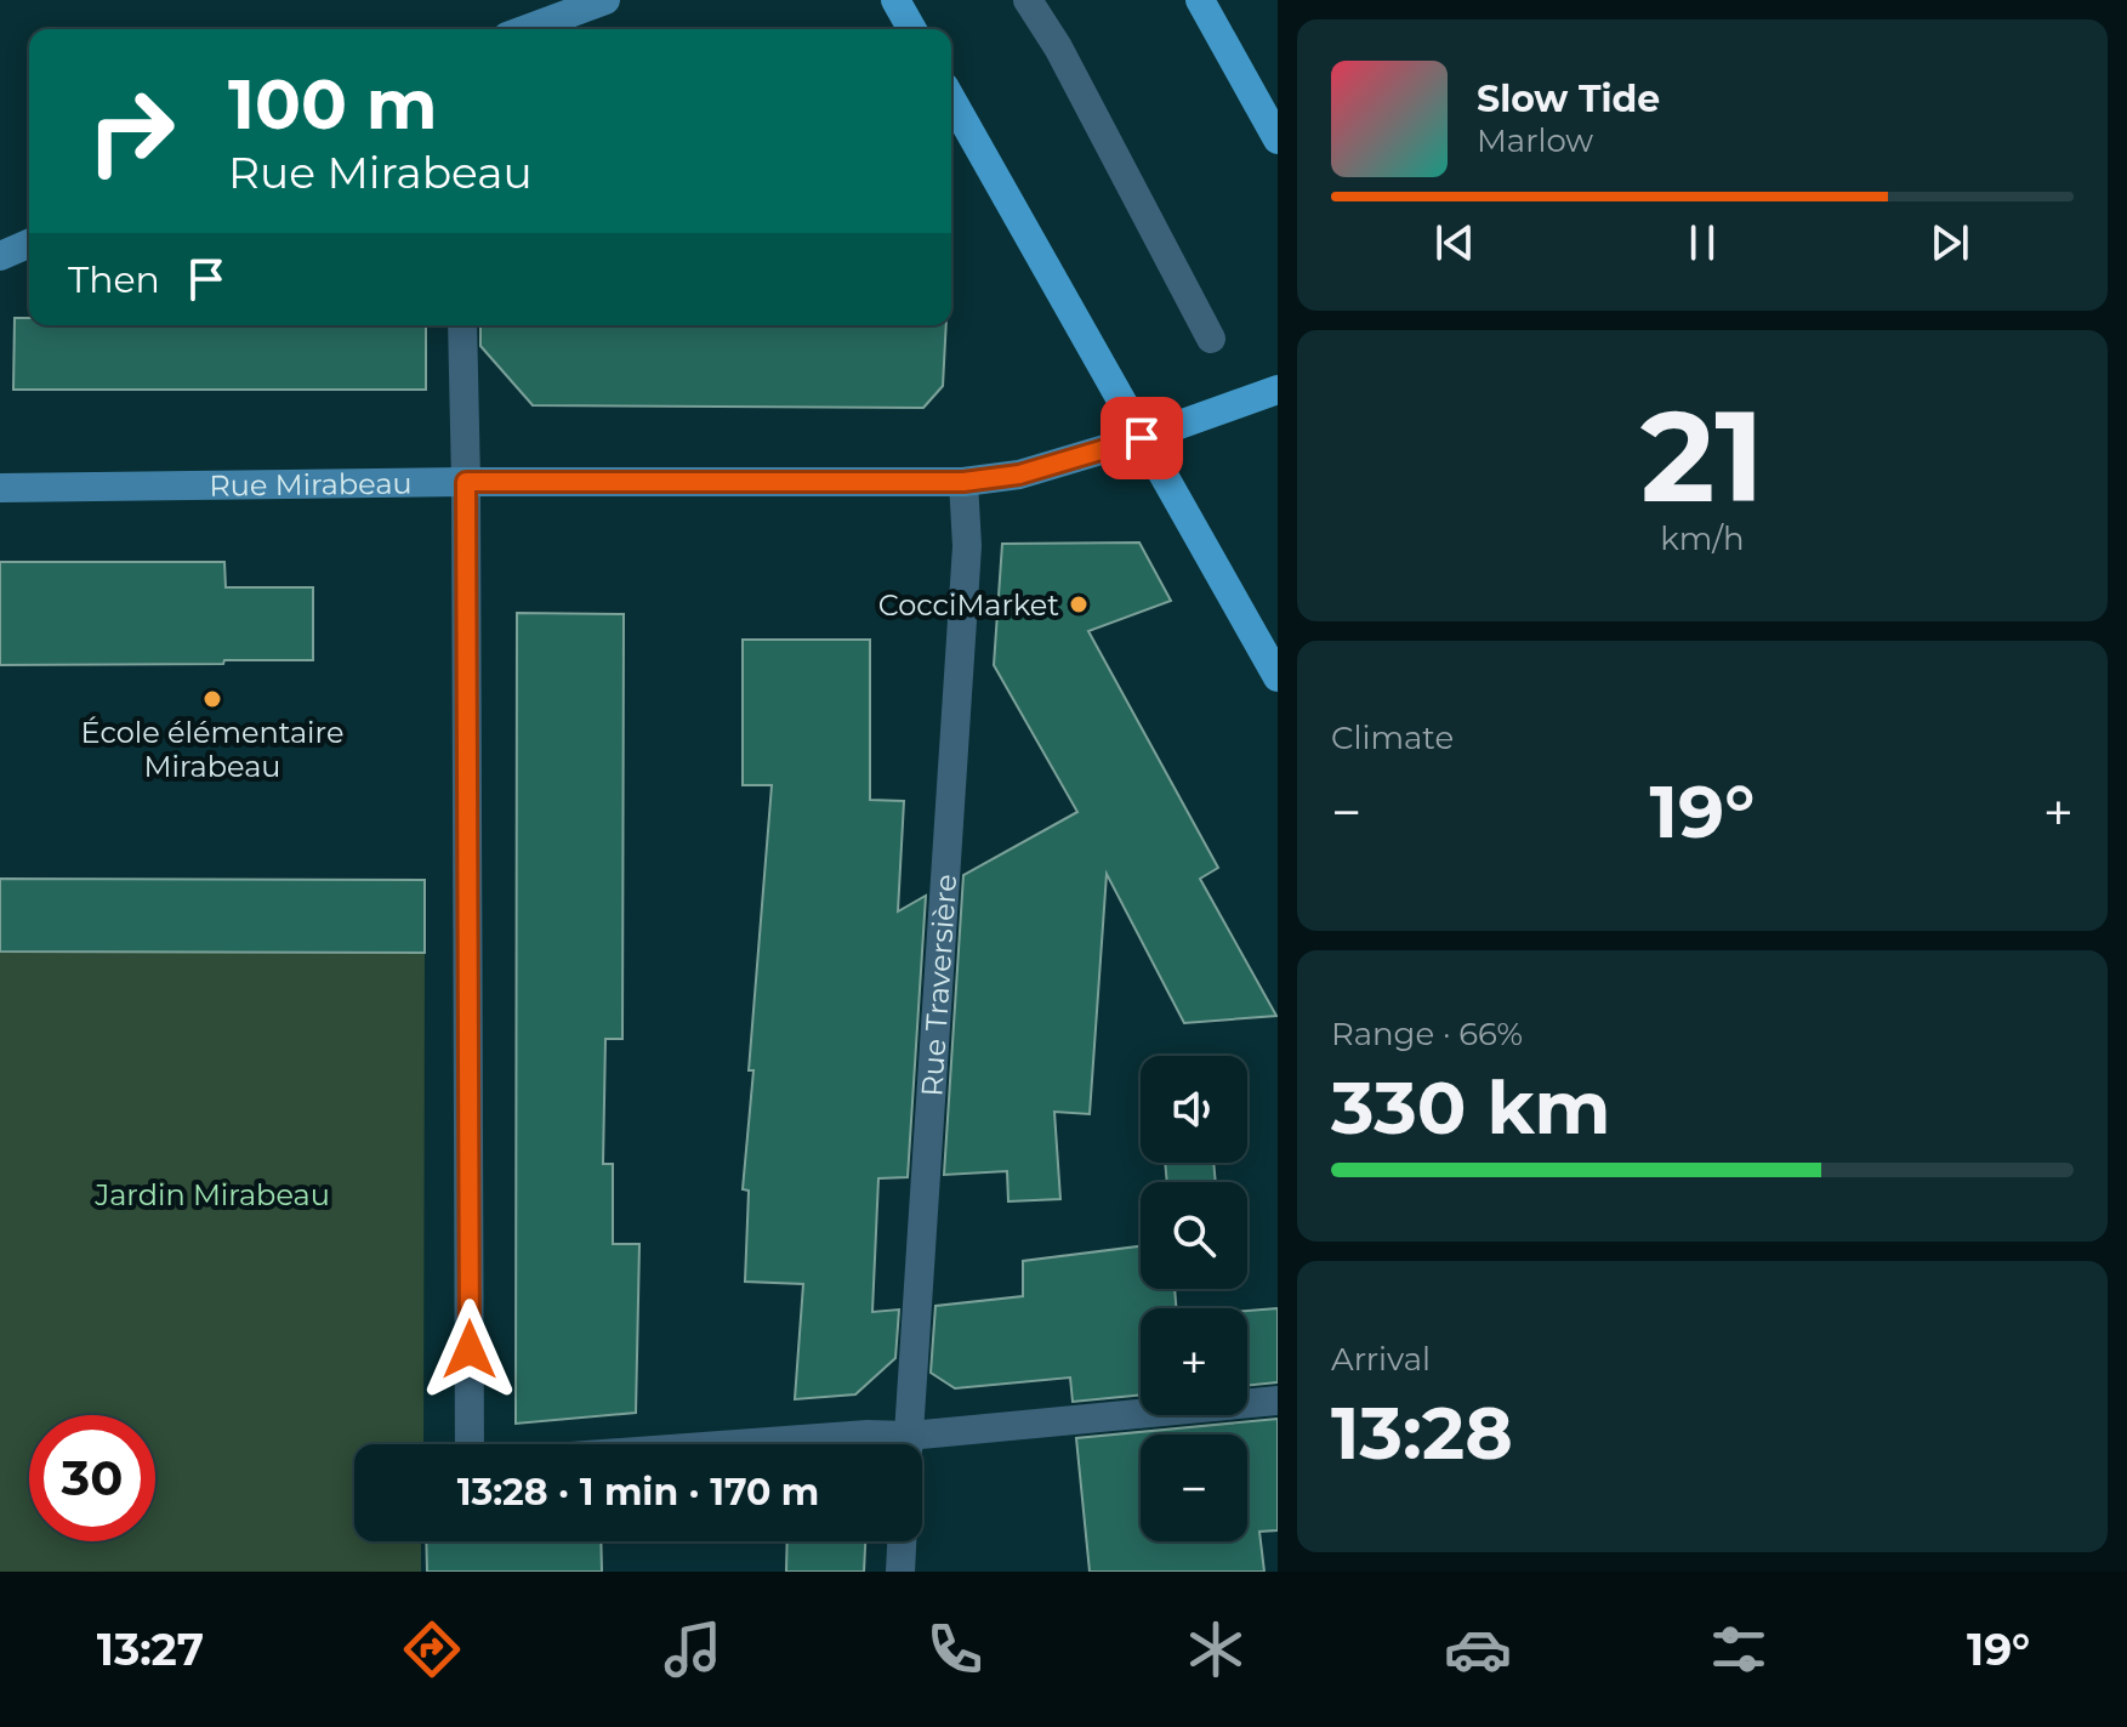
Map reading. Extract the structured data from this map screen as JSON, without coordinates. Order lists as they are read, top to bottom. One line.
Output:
{"streets":{"main road":["Rue Mirabeau"],"street":["Rue Traversière"]},"crossings":[["Rue Mirabeau","Rue Traversière"]],"parks":["Jardin Mirabeau"],"places":["CocciMarket","École élémentaire Mirabeau"],"page":{"turn":["100 m","Rue Mirabeau"],"song":["Slow Tide","Marlow"],"then":"Then","tile":[["21","km/h"],"Climate",["Range · 66%","330 km"],["Arrival","13:28"]],"heat":["−","19°","+"],"map_buttons":["+","−"],"limit":"30","trip":"13:28 · 1 min · 170 m","tabs":["13:27","19°"]}}
